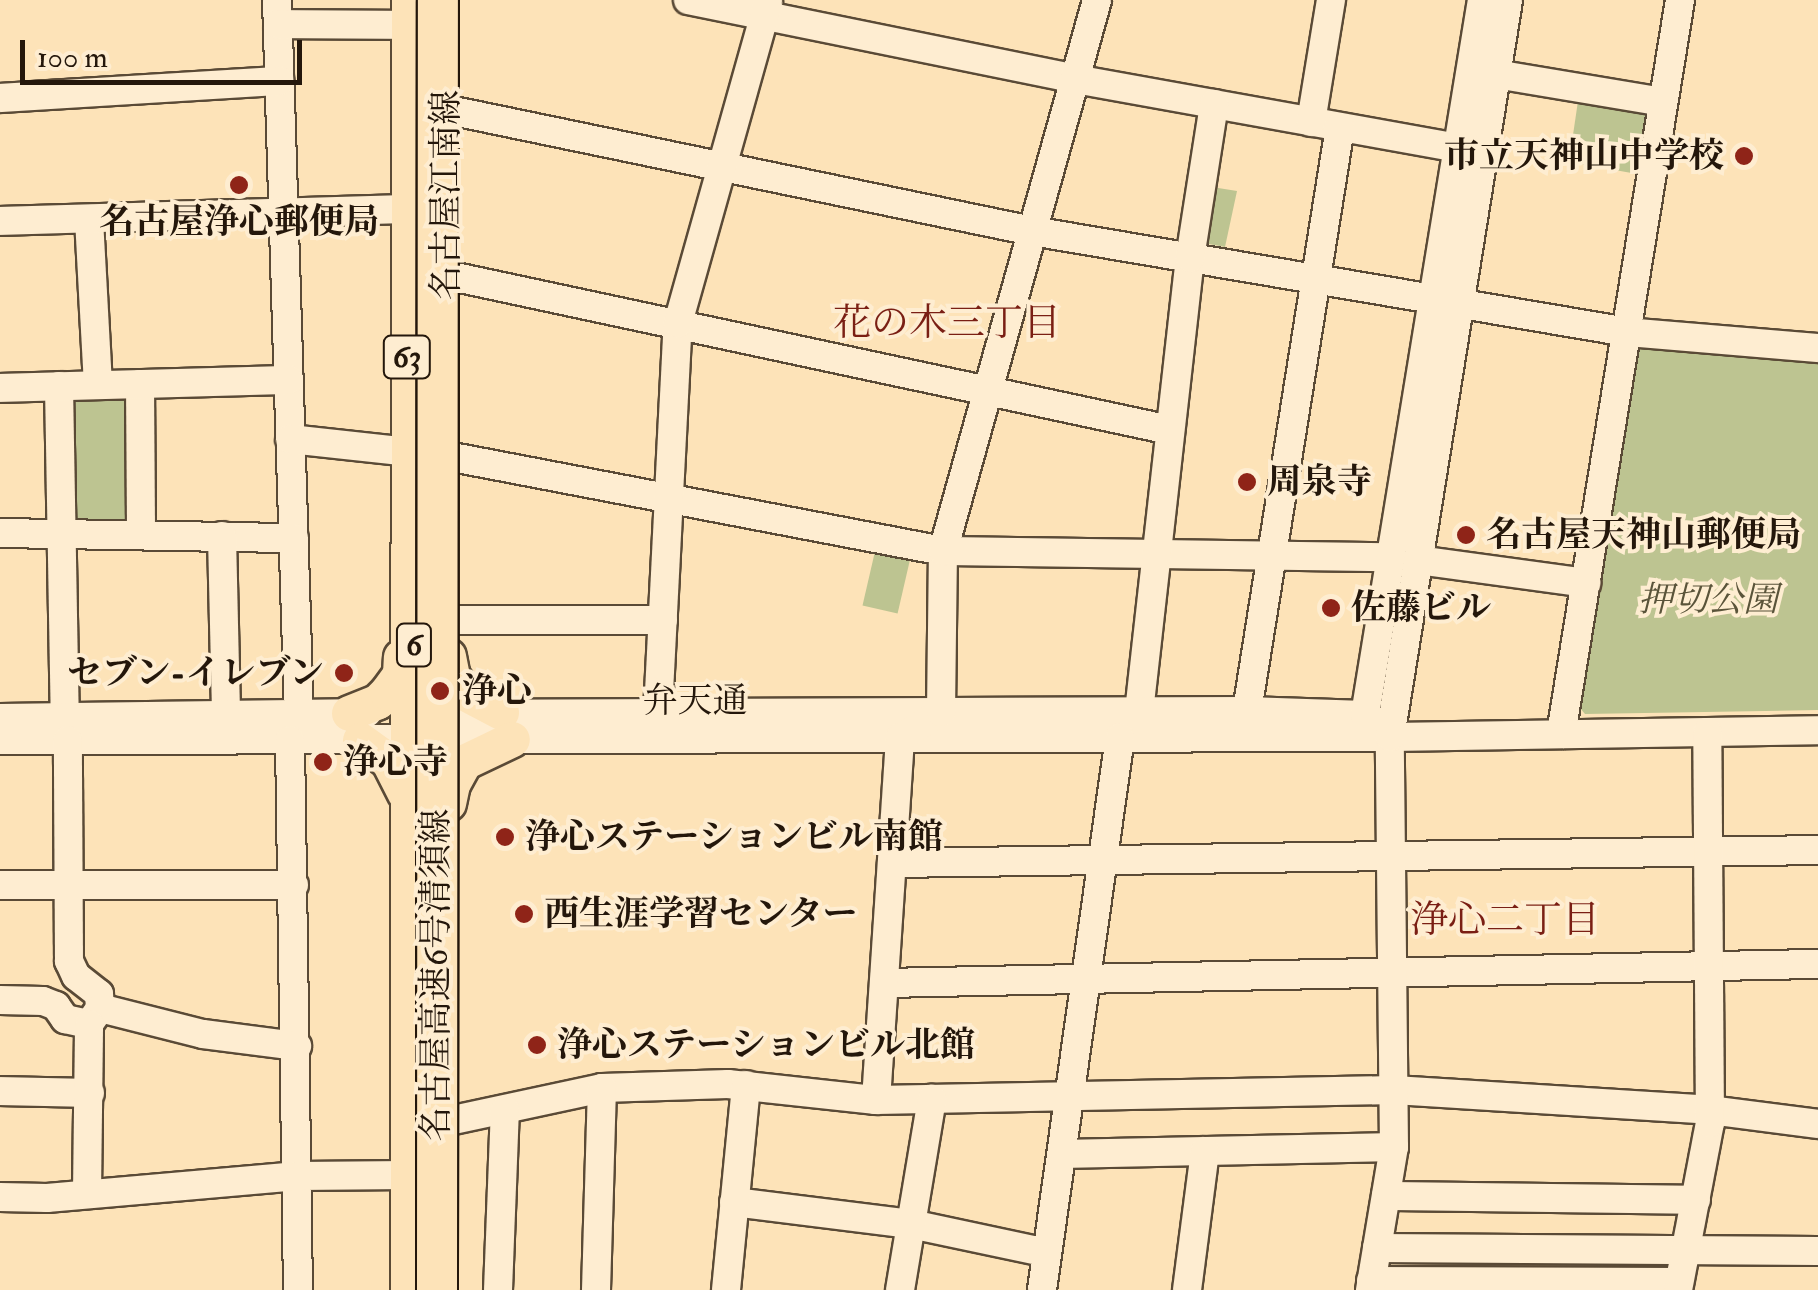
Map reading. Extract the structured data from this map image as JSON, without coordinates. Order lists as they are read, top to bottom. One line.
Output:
{"streets":{"highway":["6","名古屋高速6号清須線"],"main road":["名古屋江南線","63"],"street":["弁天通"]},"crossings":[["名古屋江南線","名古屋高速6号清須線"]],"districts":["花の木三丁目","浄心二丁目"],"parks":["押切公園"],"places":["市立天神山中学校","名古屋浄心郵便局","周泉寺","名古屋天神山郵便局","佐藤ビル","セブン-イレブン","浄心","浄心寺","浄心ステーションビル南館","西生涯学習センター","浄心ステーションビル北館"],"scale_bar":"100 m"}
